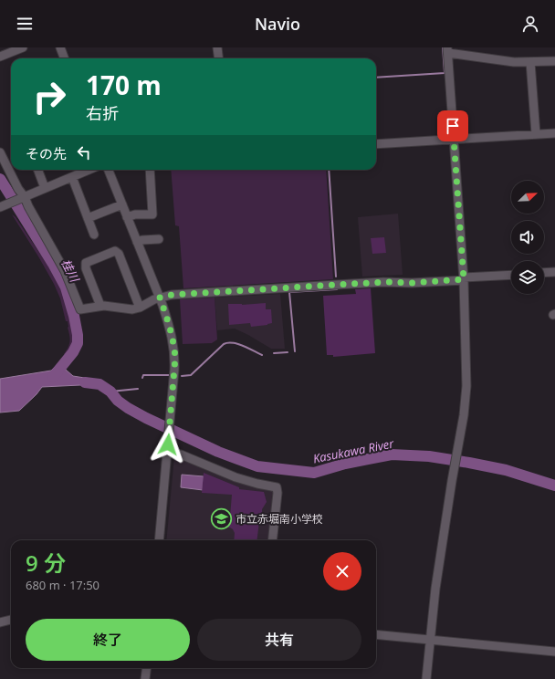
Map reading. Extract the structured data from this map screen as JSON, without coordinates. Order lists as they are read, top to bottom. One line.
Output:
{"water":["桂川","Kasukawa River"],"places":{"school or university":["市立赤堀南小学校"]},"north":"top right","page":{"header":"Navio","turn":["170 m","右折"],"then":"その先","heading":["9 分","680 m · 17:50"],"buttons":["終了","共有"]}}
